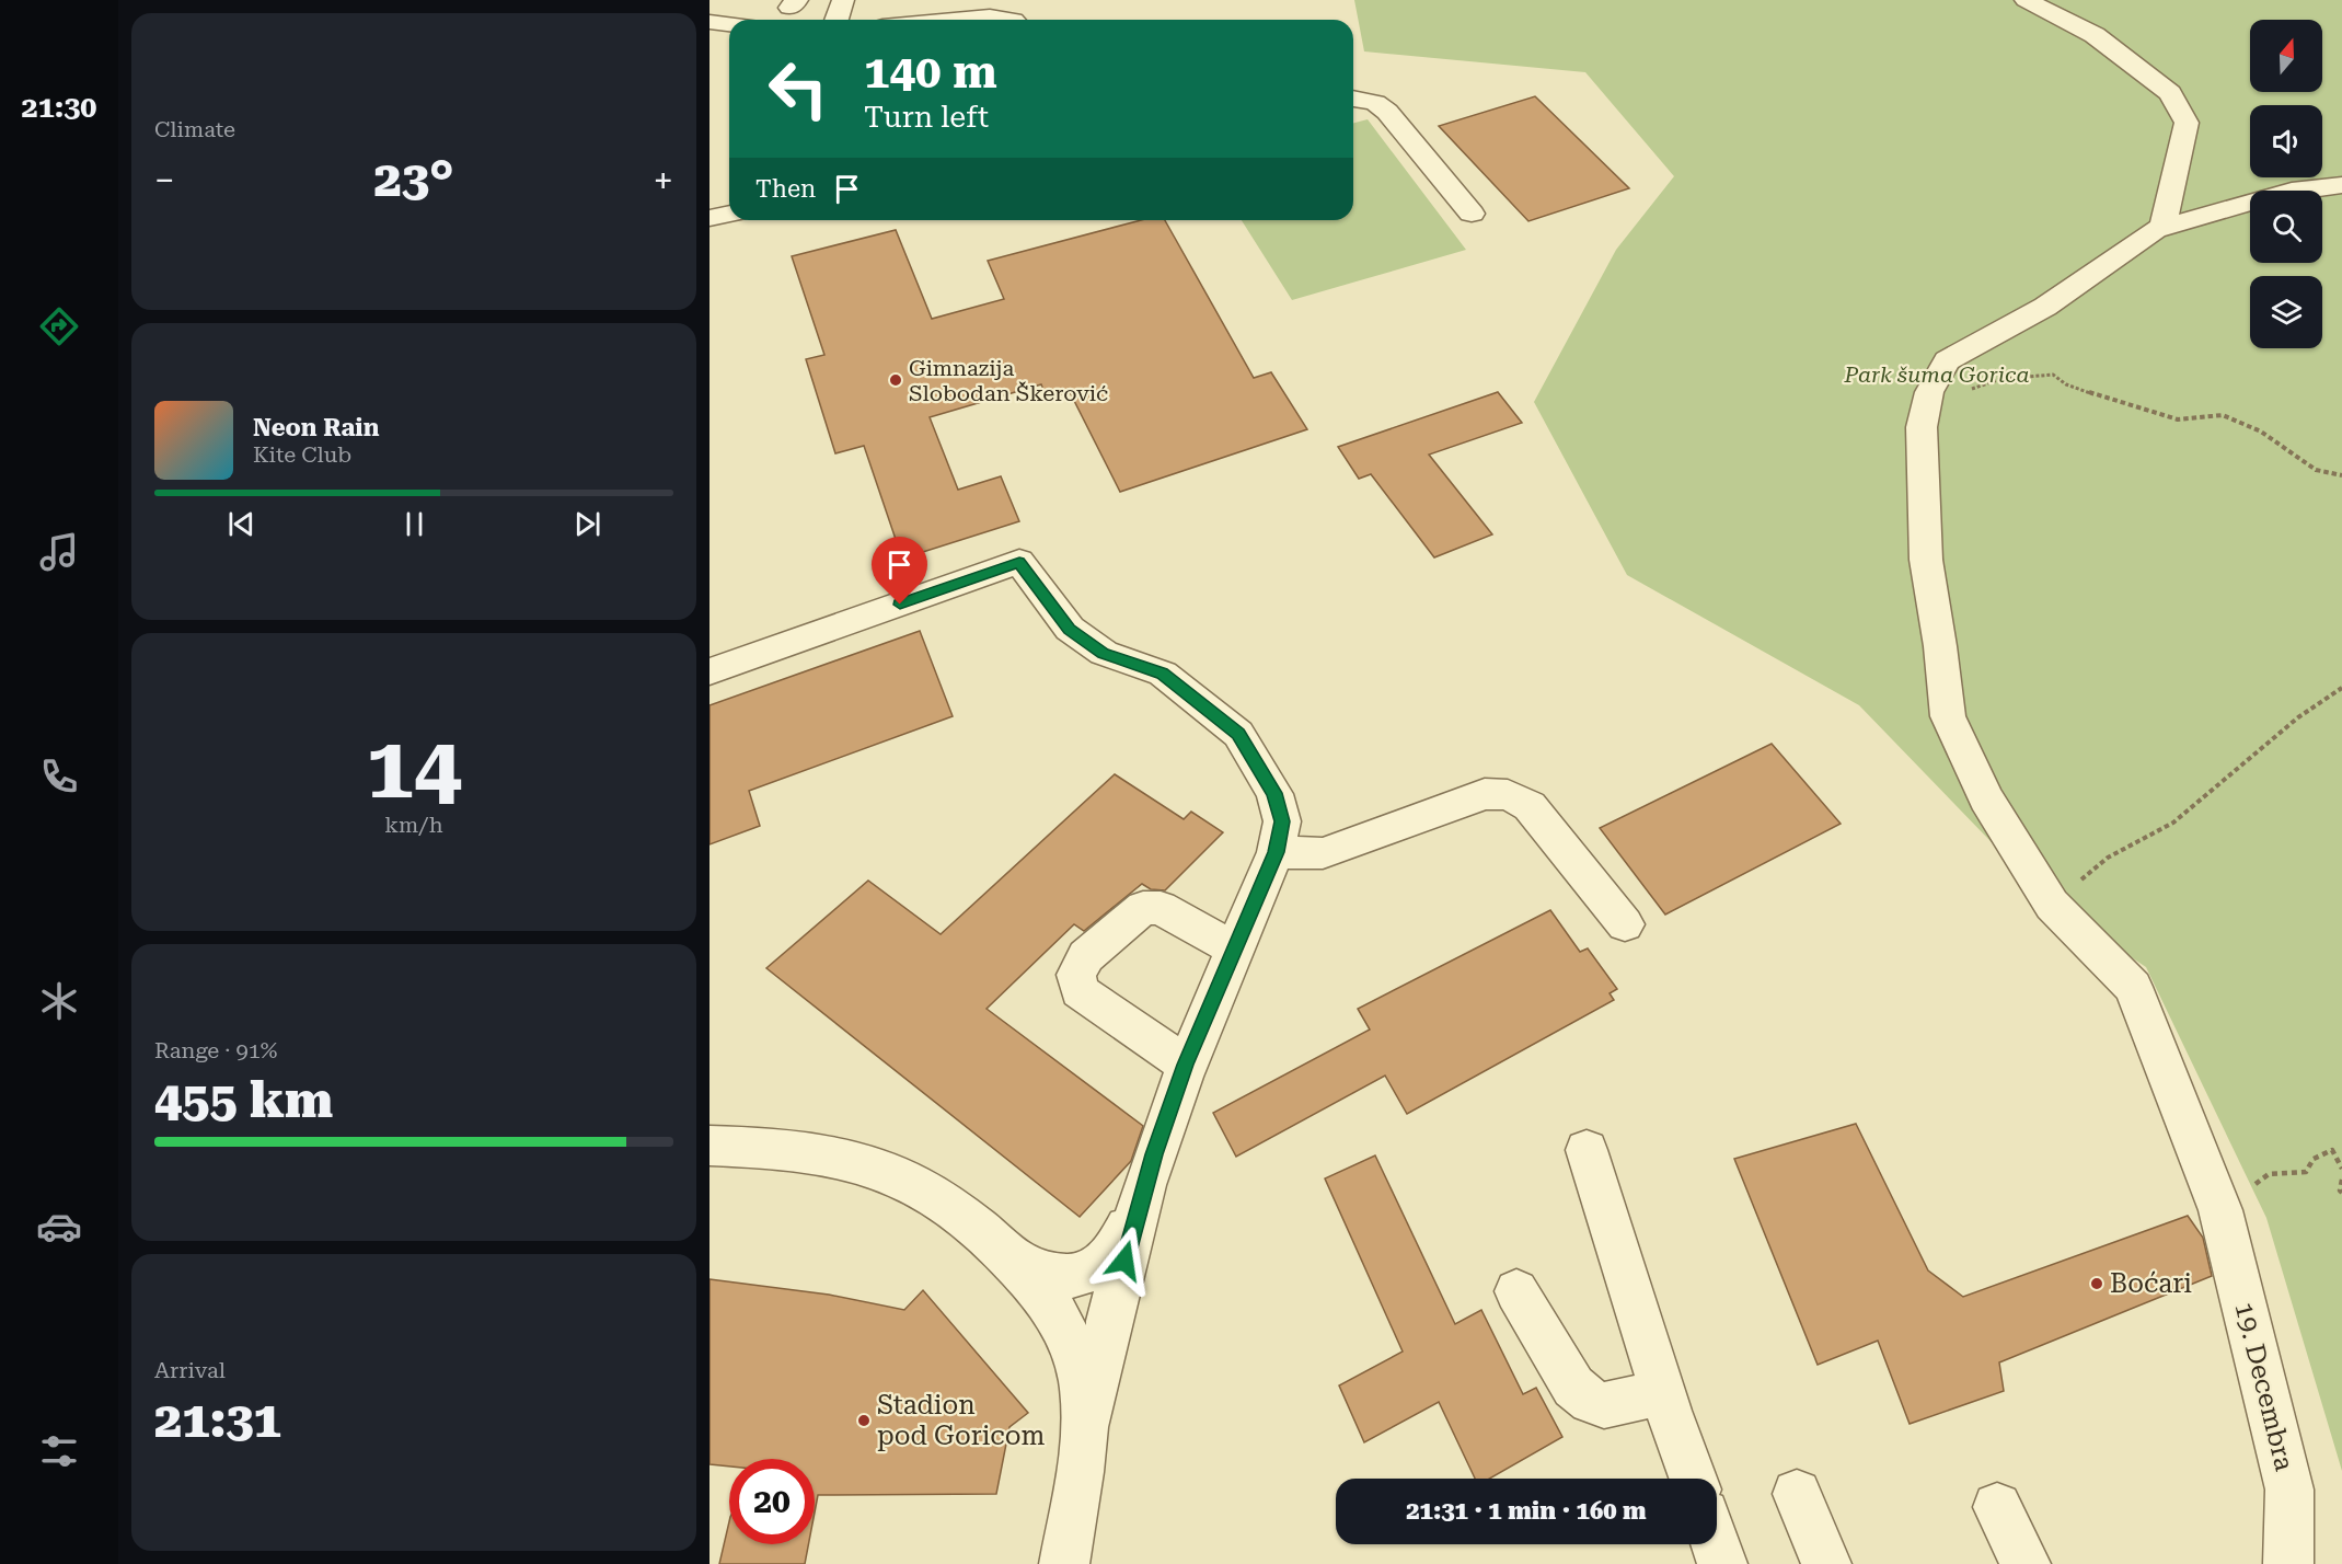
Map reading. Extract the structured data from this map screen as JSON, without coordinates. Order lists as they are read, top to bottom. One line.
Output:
{"streets":{"street":["19. Decembra"]},"parks":["Park šuma Gorica"],"places":["Gimnazija Slobodan Škerović","Boćari","Stadion pod Goricom"],"north":"top","page":{"tabs":"21:30","tile":["Climate",["14","km/h"],["Range · 91%","455 km"],["Arrival","21:31"]],"turn":["140 m","Turn left"],"heat":["−","23°","+"],"then":"Then","song":["Neon Rain","Kite Club"],"limit":"20","trip":"21:31 · 1 min · 160 m"}}
